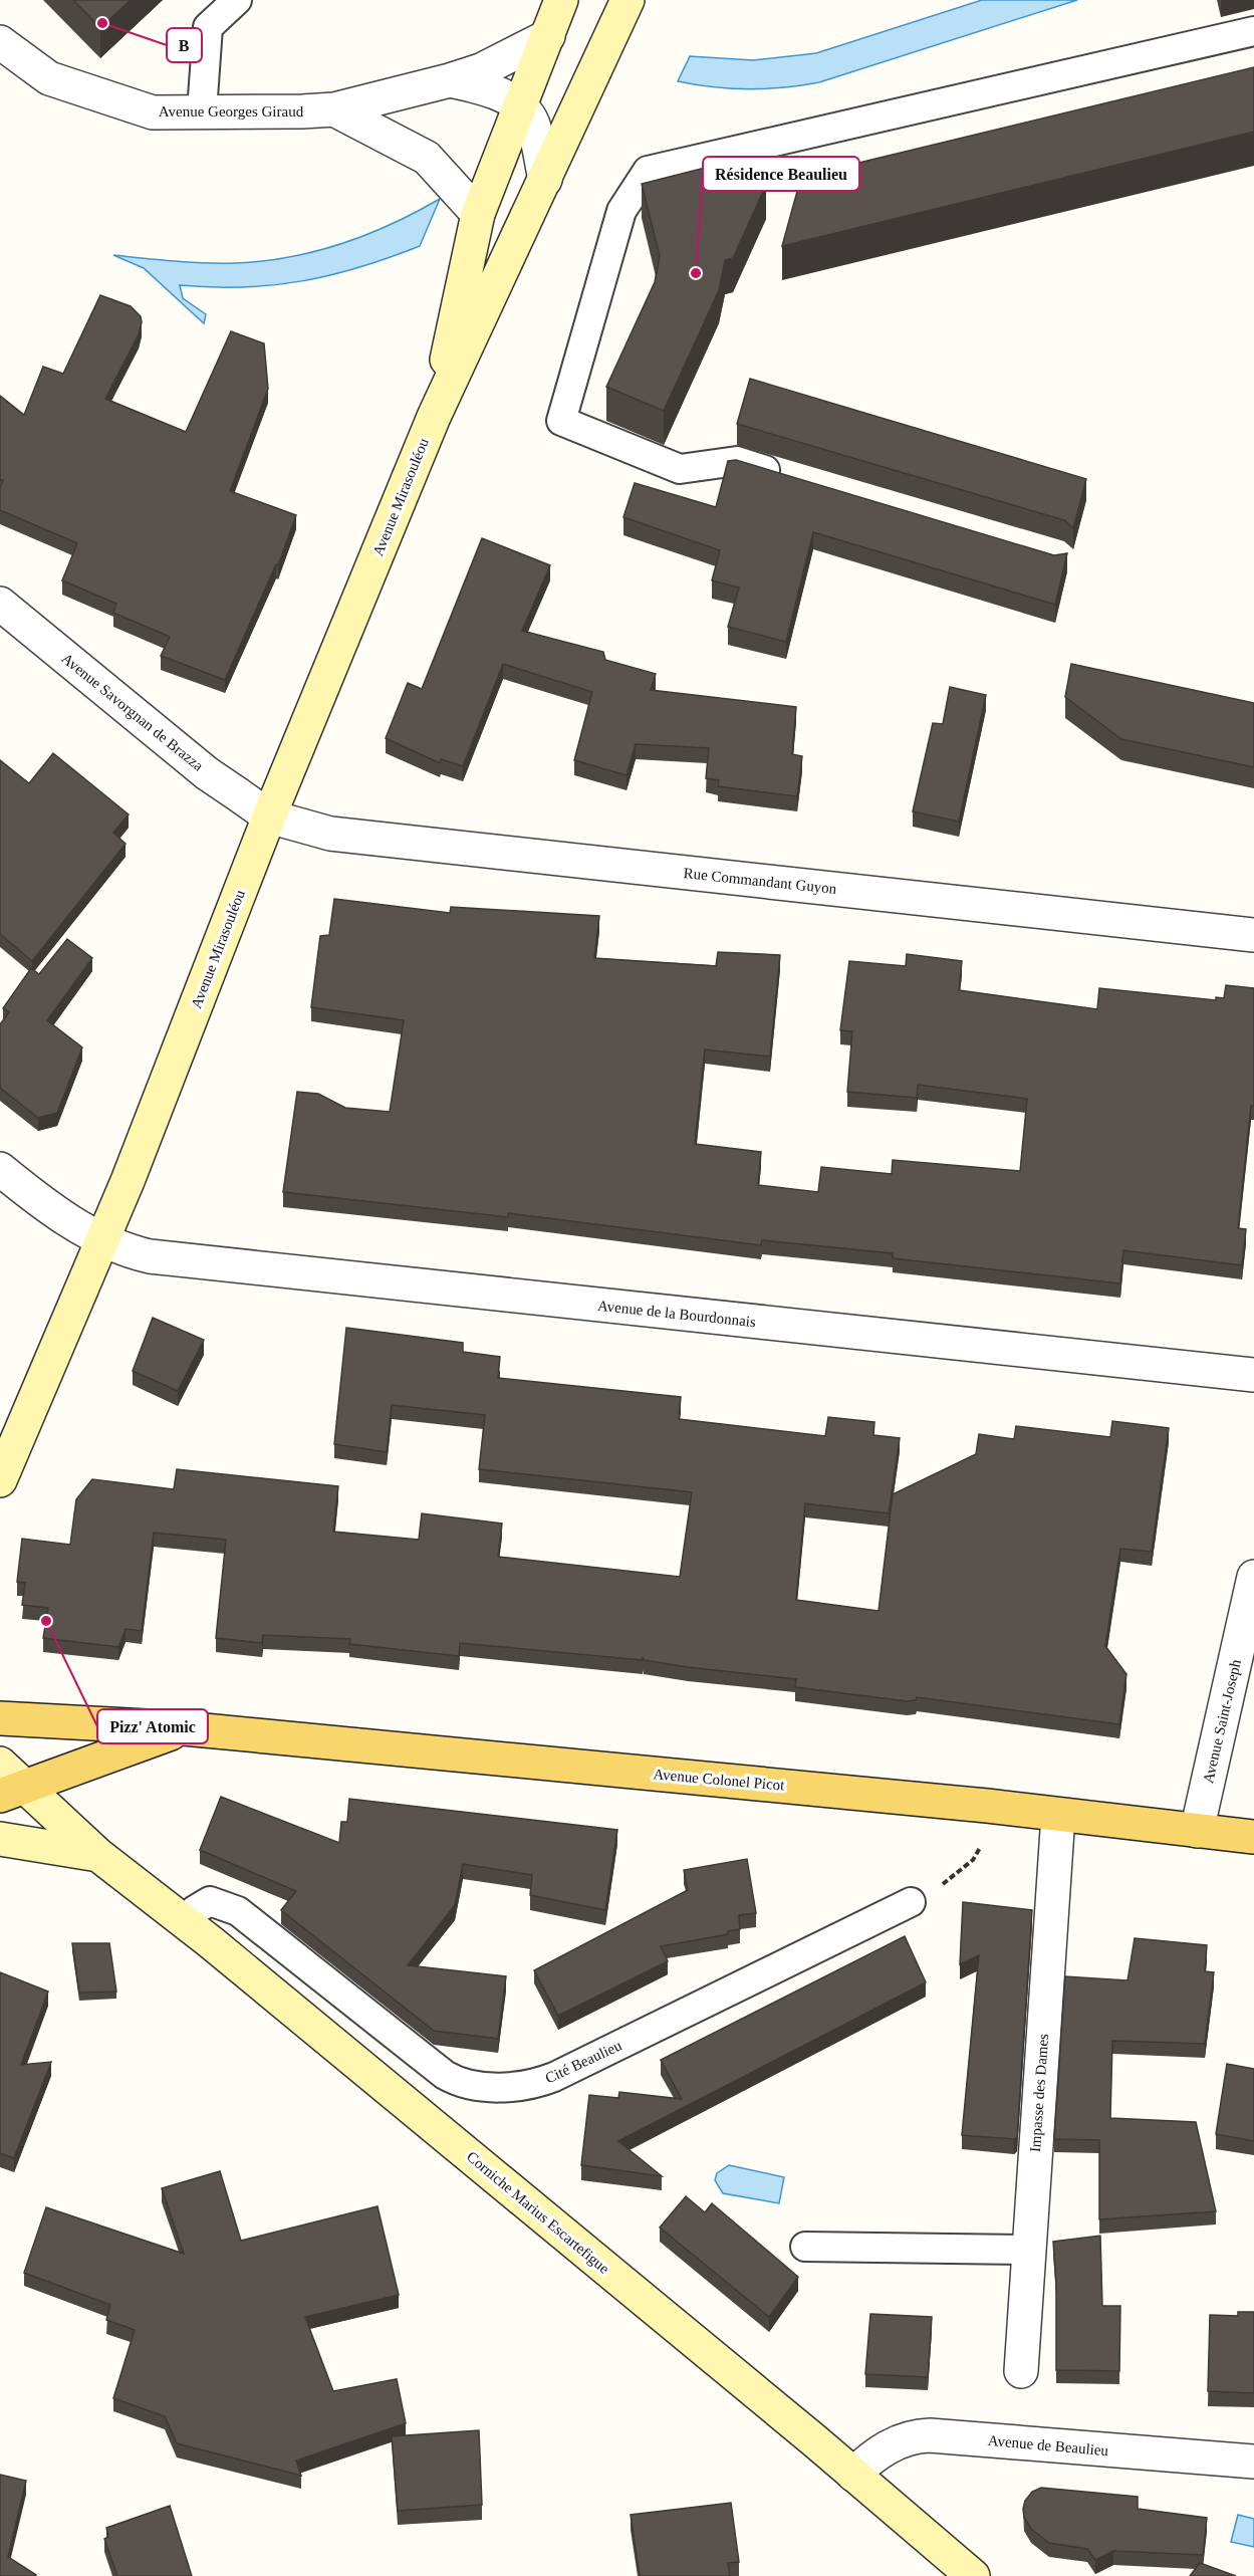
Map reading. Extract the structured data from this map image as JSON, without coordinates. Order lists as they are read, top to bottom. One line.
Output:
{"streets":{"main road":["Avenue Mirasouléou","Avenue Colonel Picot","Corniche Marius Escartefigue"],"street":["Avenue Georges Giraud","Avenue Savorgnan de Brazza","Rue Commandant Guyon","Avenue de la Bourdonnais","Avenue Saint-Joseph","Impasse des Dames","Avenue de Beaulieu"],"lane":["Cité Beaulieu"]},"crossings":[["Avenue Georges Giraud","Avenue Mirasouléou"],["Avenue Mirasouléou","Avenue Savorgnan de Brazza"],["Avenue Mirasouléou","Rue Commandant Guyon"],["Avenue Mirasouléou","Avenue de la Bourdonnais"],["Avenue Savorgnan de Brazza","Rue Commandant Guyon"],["Avenue Saint-Joseph","Avenue Colonel Picot"],["Avenue Colonel Picot","Impasse des Dames"],["Avenue Colonel Picot","Corniche Marius Escartefigue"],["Cité Beaulieu","Corniche Marius Escartefigue"],["Corniche Marius Escartefigue","Avenue de Beaulieu"]],"places":["B","Résidence Beaulieu","Pizz' Atomic"]}
